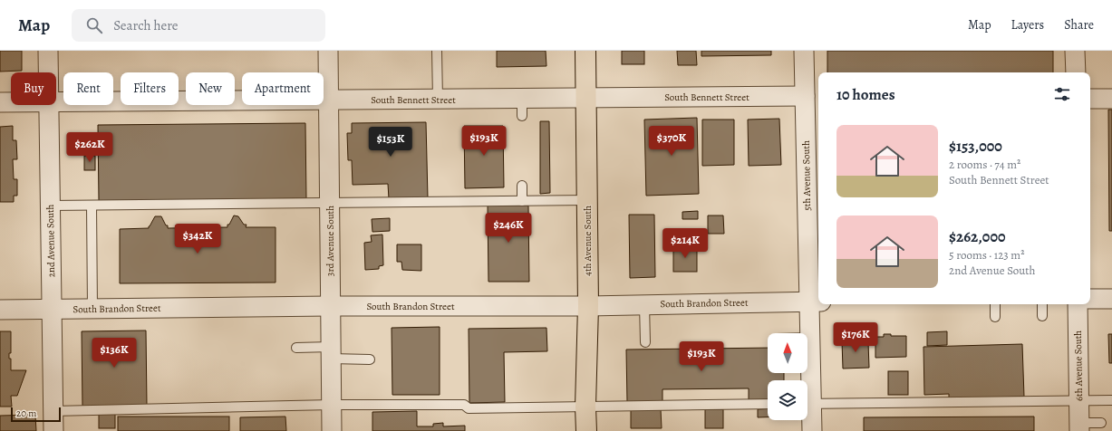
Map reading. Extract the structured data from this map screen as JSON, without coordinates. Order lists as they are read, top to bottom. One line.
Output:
{"streets":{"main road":["4th Avenue South"],"street":["South Bennett Street","5th Avenue South","2nd Avenue South","3rd Avenue South","South Brandon Street","6th Avenue South"]},"crossings":[["South Bennett Street","5th Avenue South"],["South Bennett Street","3rd Avenue South"],["South Bennett Street","4th Avenue South"],["5th Avenue South","South Brandon Street"],["2nd Avenue South","South Brandon Street"],["3rd Avenue South","South Brandon Street"],["4th Avenue South","South Brandon Street"]],"scale_bar":"20 m","north":"top","page":{"header":"Map","search":"Search here","nav":["Map","Layers","Share"],"chip":["Buy","Rent","Filters","New","Apartment"],"heading":"10 homes","list":[{"name":"$153,000","note":"2 rooms · 74 m² · South Bennett Street"},{"name":"$262,000","note":"5 rooms · 123 m² · 2nd Avenue South"}],"price":["$193K","$370K","$153K","$262K","$246K","$342K","$214K","$176K","$136K","$193K"],"scale":"20 m"}}
